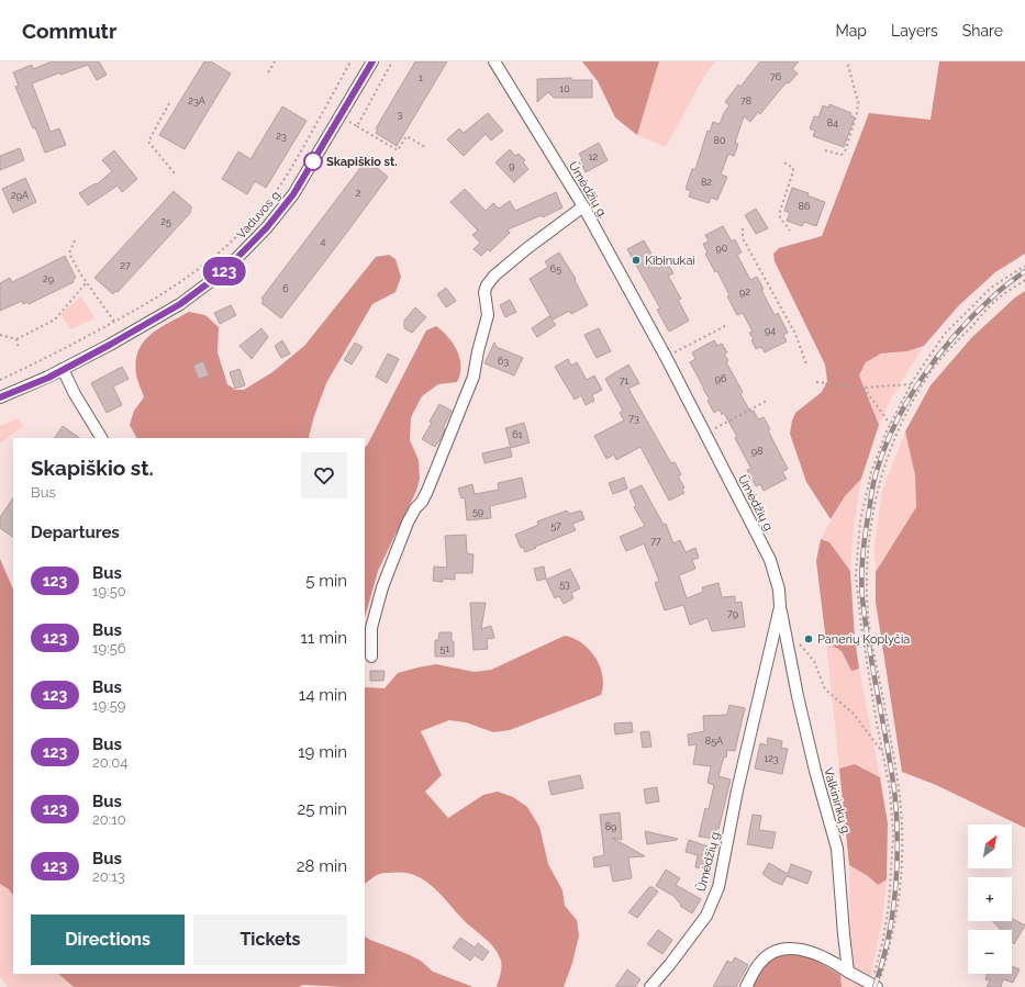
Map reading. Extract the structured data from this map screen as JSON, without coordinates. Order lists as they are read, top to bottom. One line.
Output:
{"streets":{"street":["Ūmėdžių g.","Vaduvos g.","Valkininkų g."]},"crossings":[["Ūmėdžių g.","Valkininkų g."]],"places":["Skapiškio st.","Kibinukai","Panerių Koplyčia"],"lines":["bus line 123"],"house_numbers":["76","1","10","23A","78","3","84","23","80","12","9","82","2","29A","86","25","4","90","27","65","29","6","92","94","63","96","71","73","61","98","59","57","77","53","79","51","85A","123","89"],"north":"top right","page":{"header":"Commutr","nav":["Map","Layers","Share"],"on_map":"123","heading":[["Skapiškio st.","Bus"],"Departures"],"list":[{"mark":"123","name":"Bus","note":"19:50","value":"5 min"},{"mark":"123","name":"Bus","note":"19:56","value":"11 min"},{"mark":"123","name":"Bus","note":"19:59","value":"14 min"},{"mark":"123","name":"Bus","note":"20:04","value":"19 min"},{"mark":"123","name":"Bus","note":"20:10","value":"25 min"},{"mark":"123","name":"Bus","note":"20:13","value":"28 min"}],"map_buttons":["+","−"],"buttons":["Directions","Tickets"]}}
